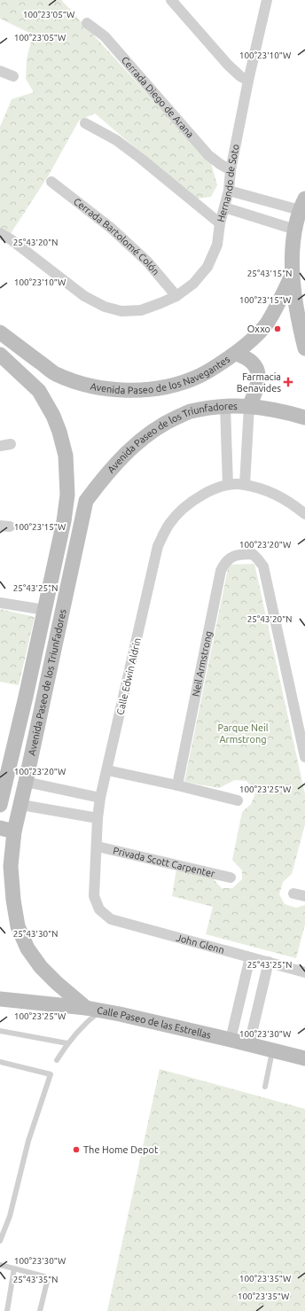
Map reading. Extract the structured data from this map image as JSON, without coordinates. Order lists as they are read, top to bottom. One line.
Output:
{"streets":{"street":["Cerrada Diego de Arana","Hernando de Soto","Cerrada Bartolomé Colón","Avenida Paseo de los Navegantes","Avenida Paseo de los Triunfadores","Neil Armstrong","Calle Edwin Aldrin","Privada Scott Carpenter","John Glenn","Calle Paseo de las Estrellas"]},"crossings":[["Cerrada Diego de Arana","Hernando de Soto"],["Hernando de Soto","Cerrada Bartolomé Colón"],["Avenida Paseo de los Triunfadores","Calle Paseo de las Estrellas"],["Calle Edwin Aldrin","Privada Scott Carpenter"],["Calle Edwin Aldrin","John Glenn"]],"parks":["Parque Neil Armstrong"],"places":{"other":["Oxxo","The Home Depot"],"health":["Farmacia Benavides"]},"coordinates":["100°23'05\"W","100°23'10\"W","25°43'20\"N","25°43'15\"N","100°23'15\"W","100°23'20\"W","25°43'25\"N","100°23'25\"W","25°43'30\"N","100°23'30\"W","100°23'35\"W","25°43'35\"N"]}
